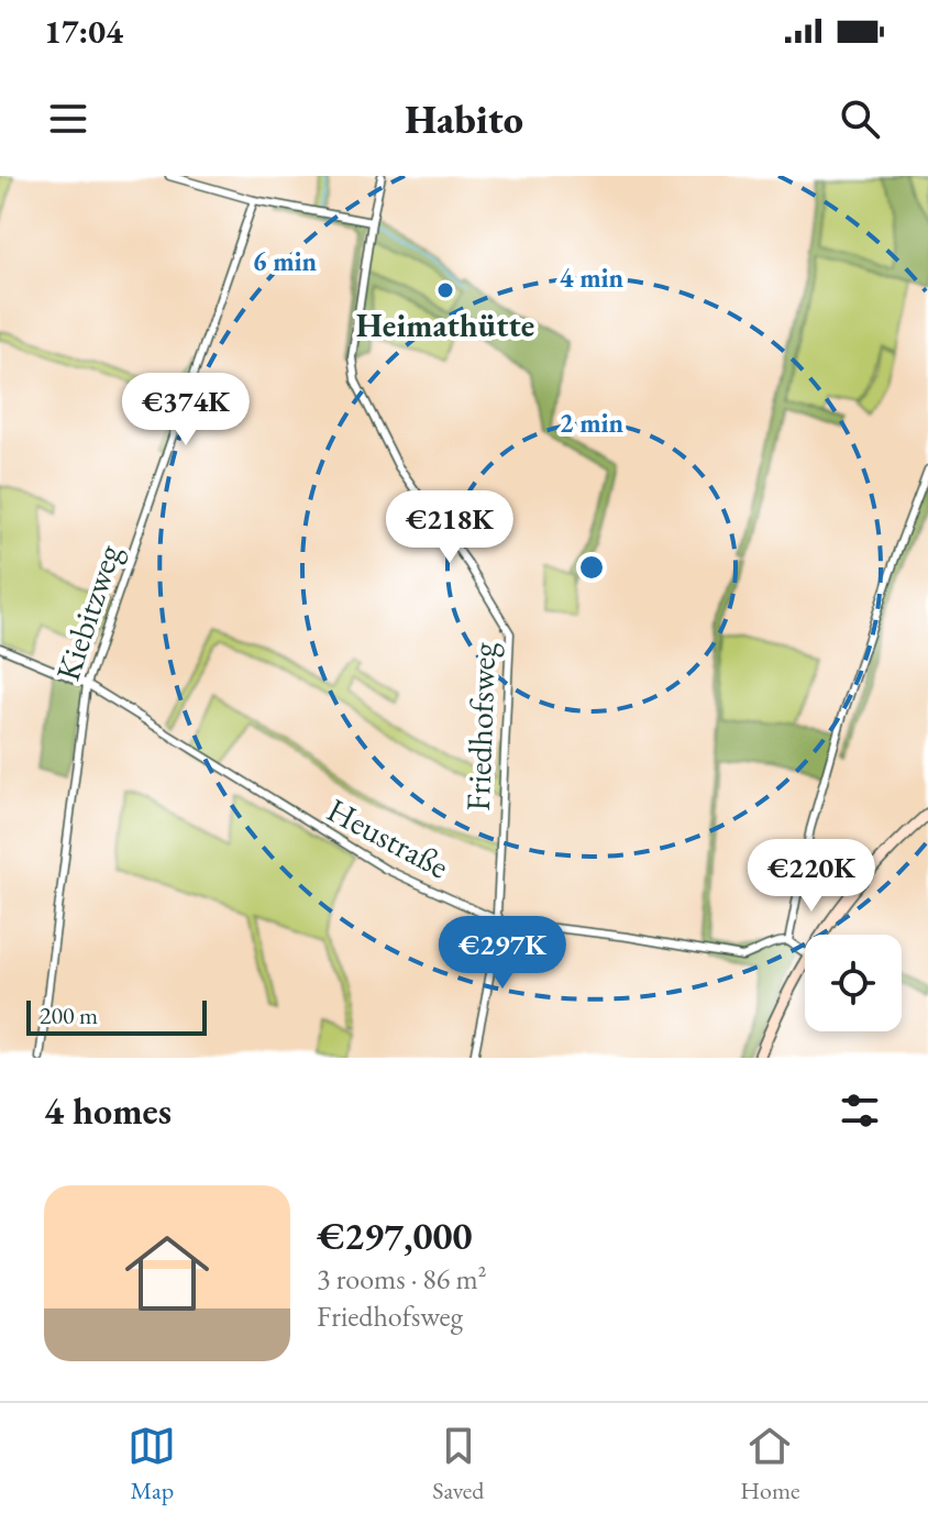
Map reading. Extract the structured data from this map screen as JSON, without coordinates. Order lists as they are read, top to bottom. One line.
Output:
{"streets":{"street":["Kiebitzweg","Friedhofsweg","Heustraße"]},"crossings":[["Kiebitzweg","Heustraße"],["Friedhofsweg","Heustraße"]],"places":["Heimathütte"],"scale_bar":"200 m","page":{"status":"17:04","header":"Habito","price":["€374K","€218K","€220K","€297K"],"scale":"200 m","heading":"4 homes","list":[{"name":"€297,000","note":"3 rooms · 86 m² · Friedhofsweg"}],"tabs":["Map","Saved","Home"]},"rings":["6 min","4 min","2 min"]}
